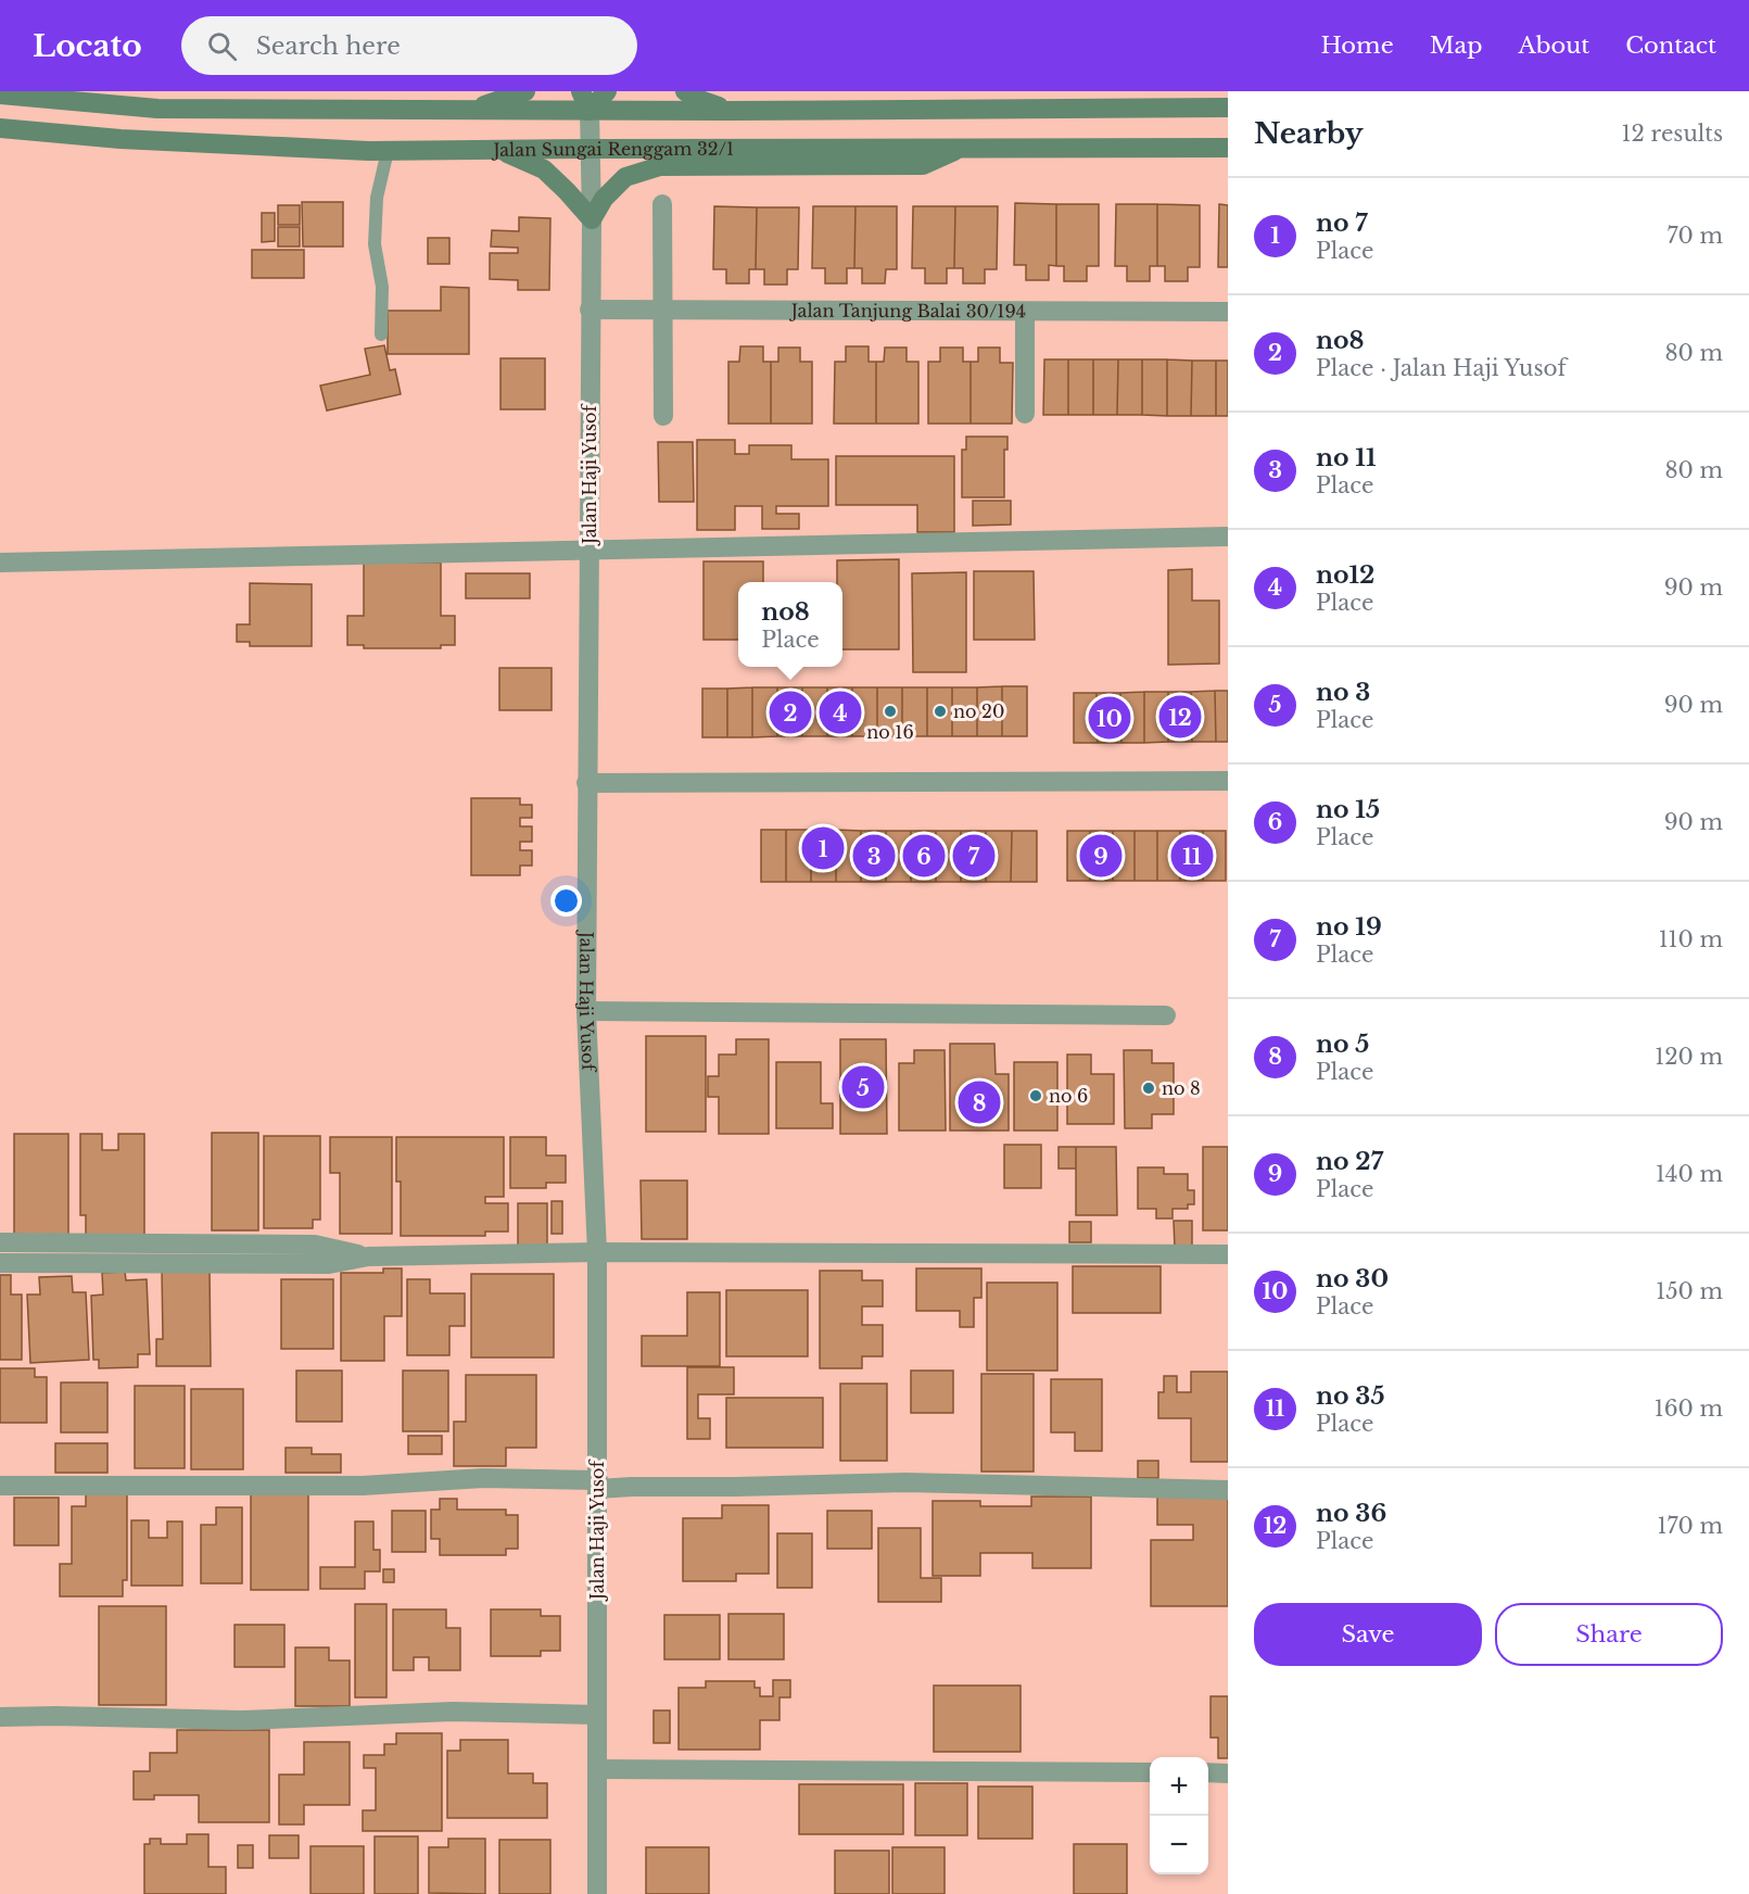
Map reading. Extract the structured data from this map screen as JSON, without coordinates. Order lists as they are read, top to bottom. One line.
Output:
{"streets":{"main road":["Jalan Sungai Renggam 32/1"],"street":["Jalan Tanjung Balai 30/194","Jalan Haji Yusof"]},"crossings":[["Jalan Sungai Renggam 32/1","Jalan Haji Yusof"],["Jalan Tanjung Balai 30/194","Jalan Haji Yusof"]],"places":["no 16","no 20","no 8","no 6"],"page":{"header":"Locato","search":"Search here","nav":["Home","Map","About","Contact"],"heading":["Nearby","12 results"],"list":[{"mark":"1","name":"no 7","note":"Place","value":"70 m"},{"mark":"2","name":"no8","note":"Place · Jalan Haji Yusof","value":"80 m"},{"mark":"3","name":"no 11","note":"Place","value":"80 m"},{"mark":"4","name":"no12","note":"Place","value":"90 m"},{"mark":"5","name":"no 3","note":"Place","value":"90 m"},{"mark":"6","name":"no 15","note":"Place","value":"90 m"},{"mark":"7","name":"no 19","note":"Place","value":"110 m"},{"mark":"8","name":"no 5","note":"Place","value":"120 m"},{"mark":"9","name":"no 27","note":"Place","value":"140 m"},{"mark":"10","name":"no 30","note":"Place","value":"150 m"},{"mark":"11","name":"no 35","note":"Place","value":"160 m"},{"mark":"12","name":"no 36","note":"Place","value":"170 m"}],"popup":["no8","Place"],"pins":["2","4","12","10","1","3","6","7","9","11","5","8"],"buttons":["Save","Share"],"map_buttons":["+","−"]}}
